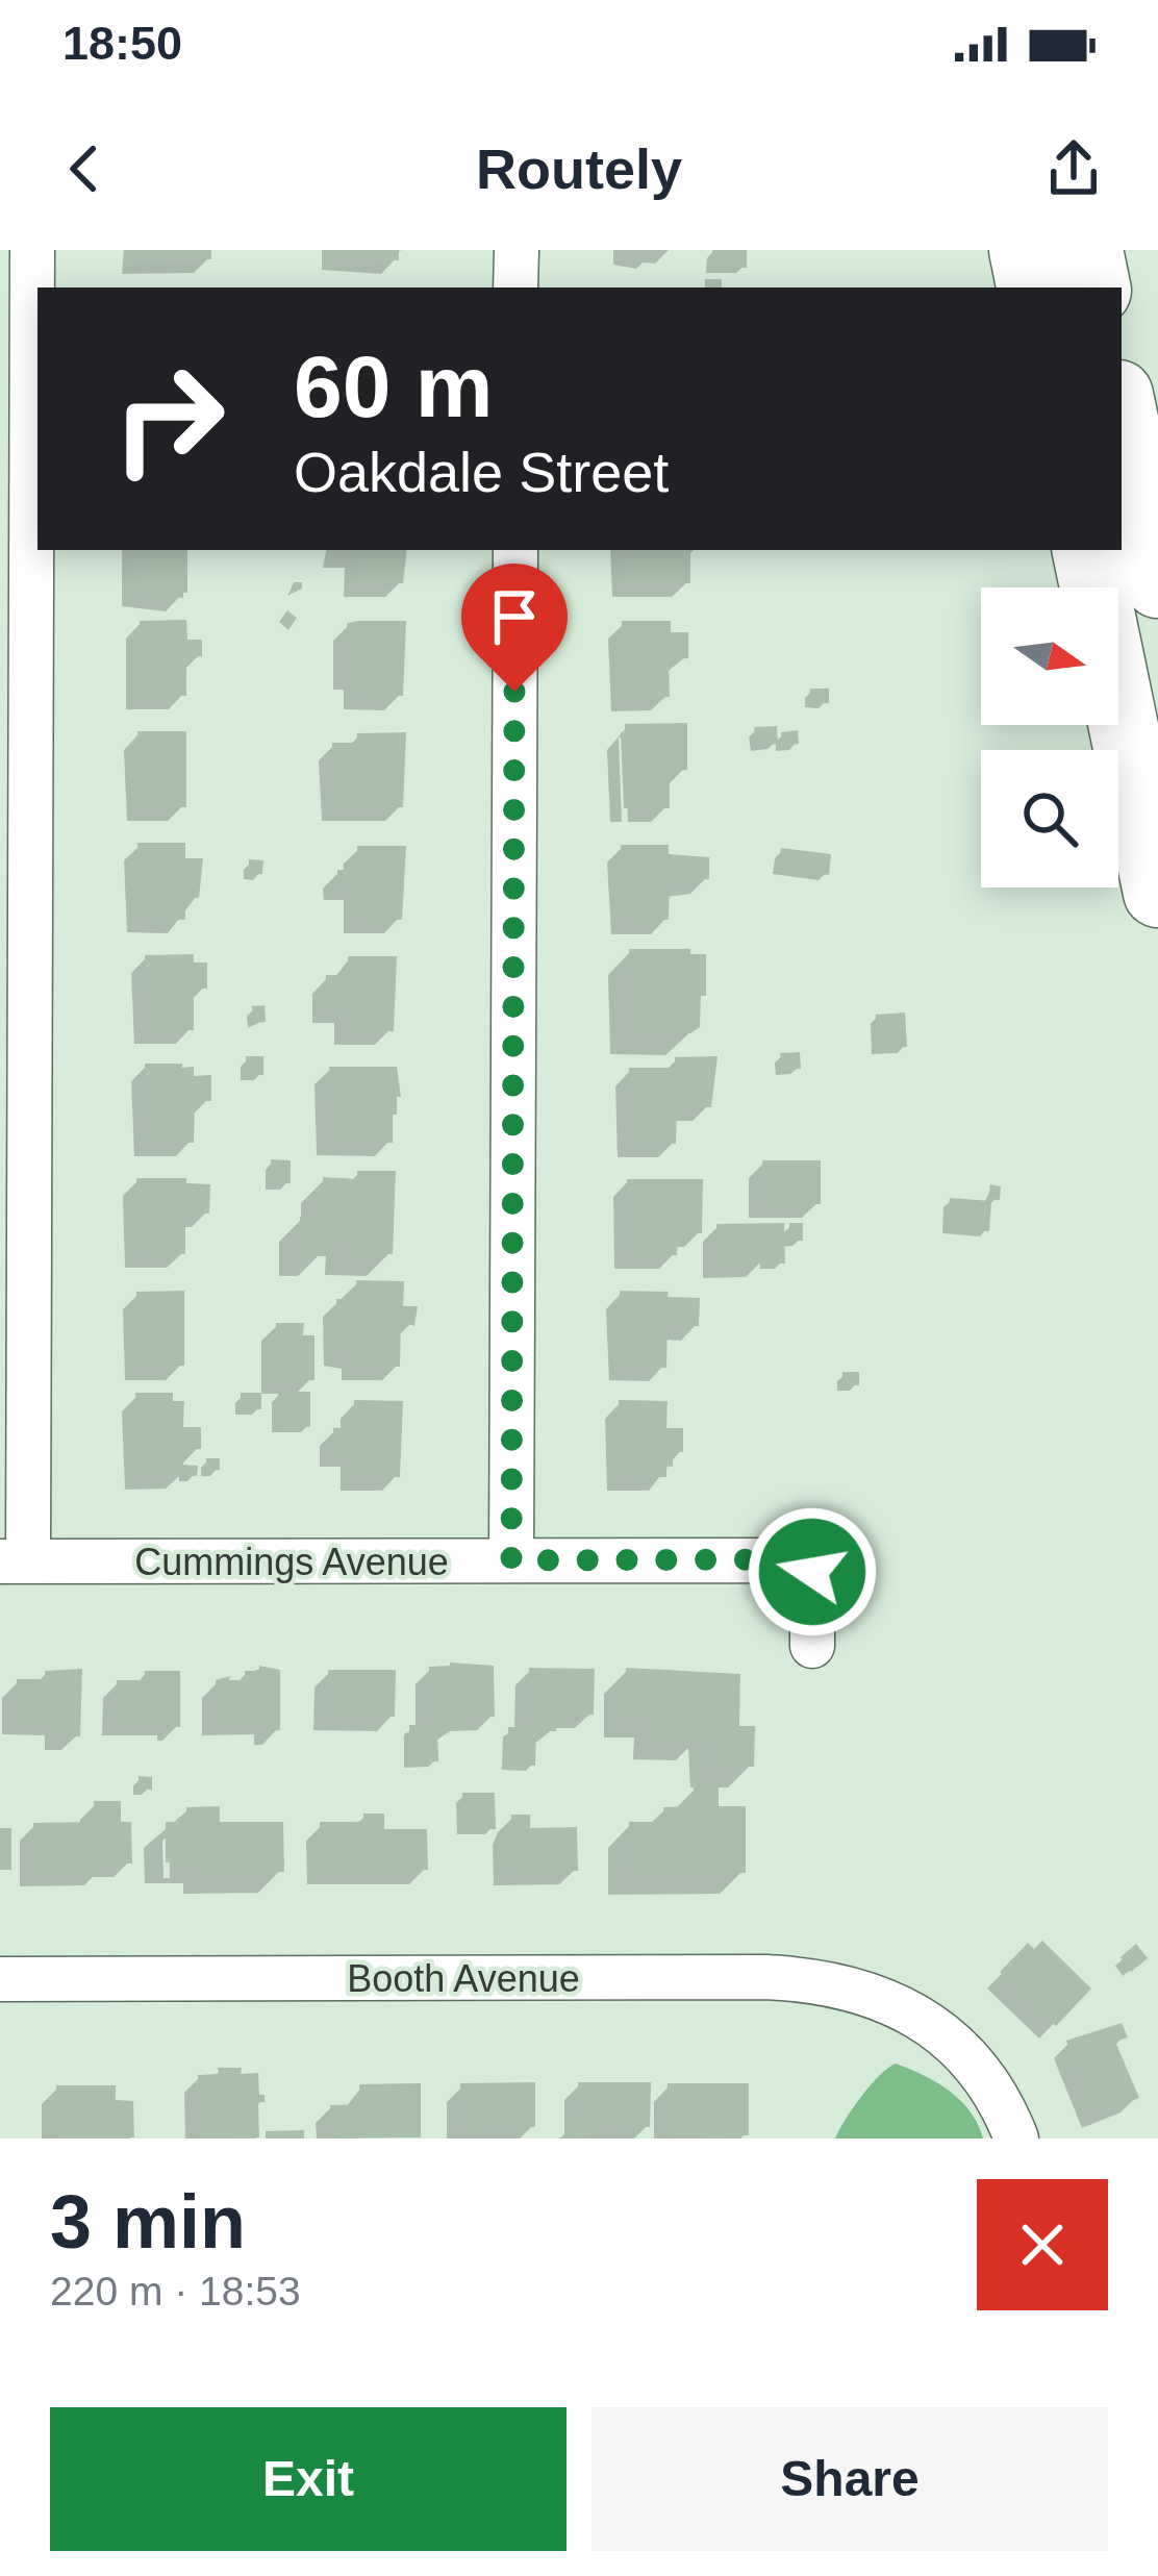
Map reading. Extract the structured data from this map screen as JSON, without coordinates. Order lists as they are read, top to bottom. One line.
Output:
{"streets":{"street":["Cummings Avenue","Booth Avenue"]},"north":"right","page":{"status":"18:50","header":"Routely","turn":["60 m","Oakdale Street"],"heading":["3 min","220 m · 18:53"],"buttons":["Exit","Share"]}}
